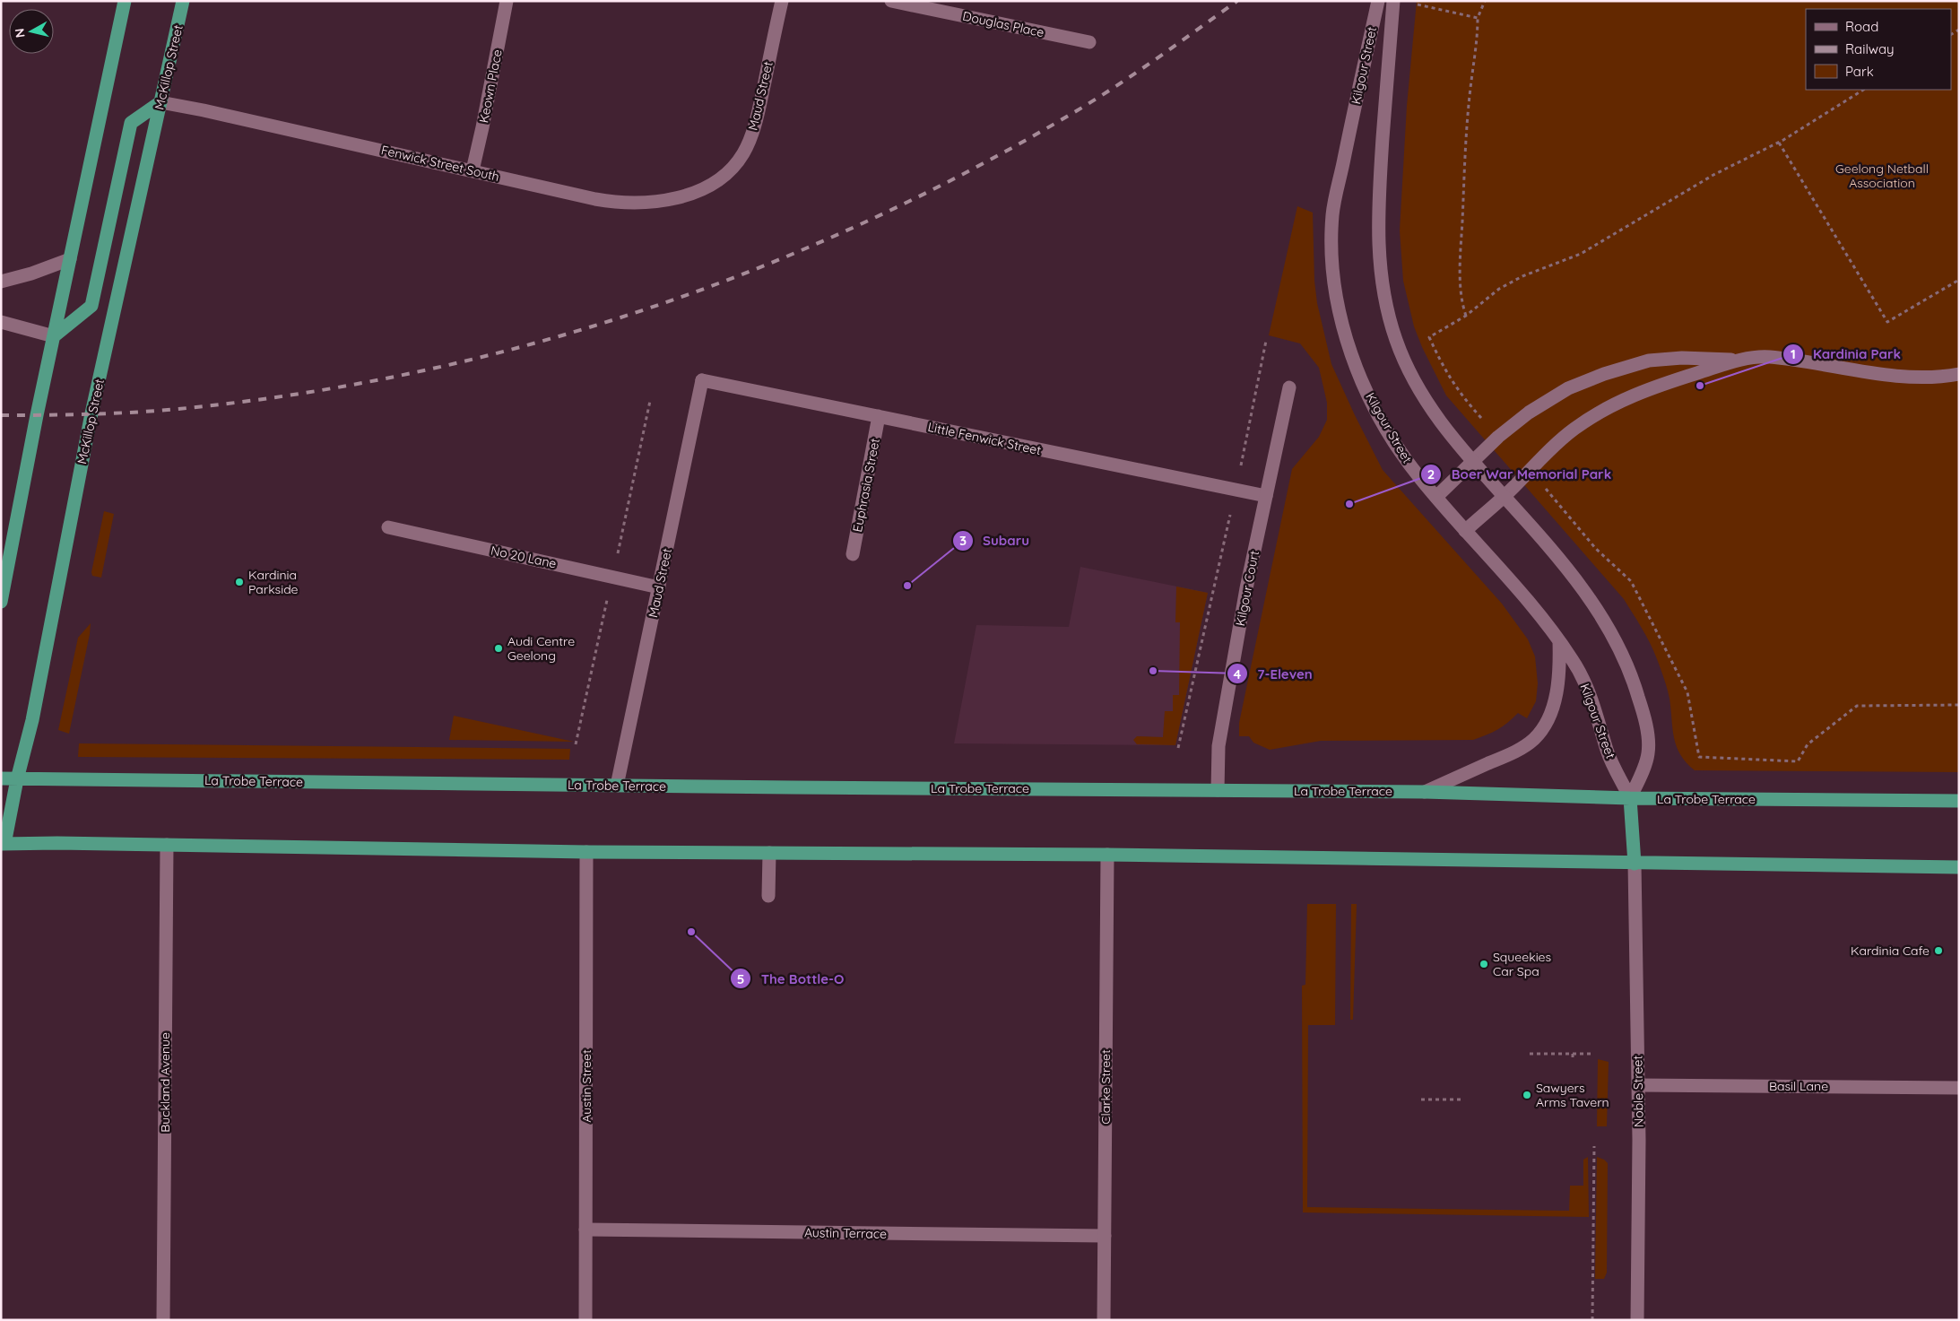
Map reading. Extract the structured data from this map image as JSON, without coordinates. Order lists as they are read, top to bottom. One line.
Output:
{"streets":{"highway":["McKillop Street","La Trobe Terrace"],"street":["Douglas Place","Kilgour Street","Keown Place","Maud Street","Fenwick Street South","Little Fenwick Street","Euphrasia Street","No 20 Lane","Kilgour Court","Buckland Avenue","Austin Street","Basil Lane","Clarke Street","Noble Street","Austin Terrace"]},"crossings":[["Kilgour Street","La Trobe Terrace"],["McKillop Street","Fenwick Street South"],["McKillop Street","La Trobe Terrace"],["Keown Place","Fenwick Street South"],["Maud Street","Fenwick Street South"],["Maud Street","Little Fenwick Street"],["Maud Street","No 20 Lane"],["Maud Street","La Trobe Terrace"],["Little Fenwick Street","Euphrasia Street"],["Little Fenwick Street","Kilgour Court"],["Kilgour Court","La Trobe Terrace"],["Austin Street","Austin Terrace"],["Basil Lane","Noble Street"],["Clarke Street","Austin Terrace"]],"parks":["Geelong Netball Association"],"places":["Kardinia Park","Boer War Memorial Park","Kardinia Parkside","Subaru","Audi Centre Geelong","7-Eleven","The Bottle-O","Kardinia Cafe","Squeekies Car Spa","Sawyers Arms Tavern"],"legend":["Road","Railway","Park"],"north":"left"}
